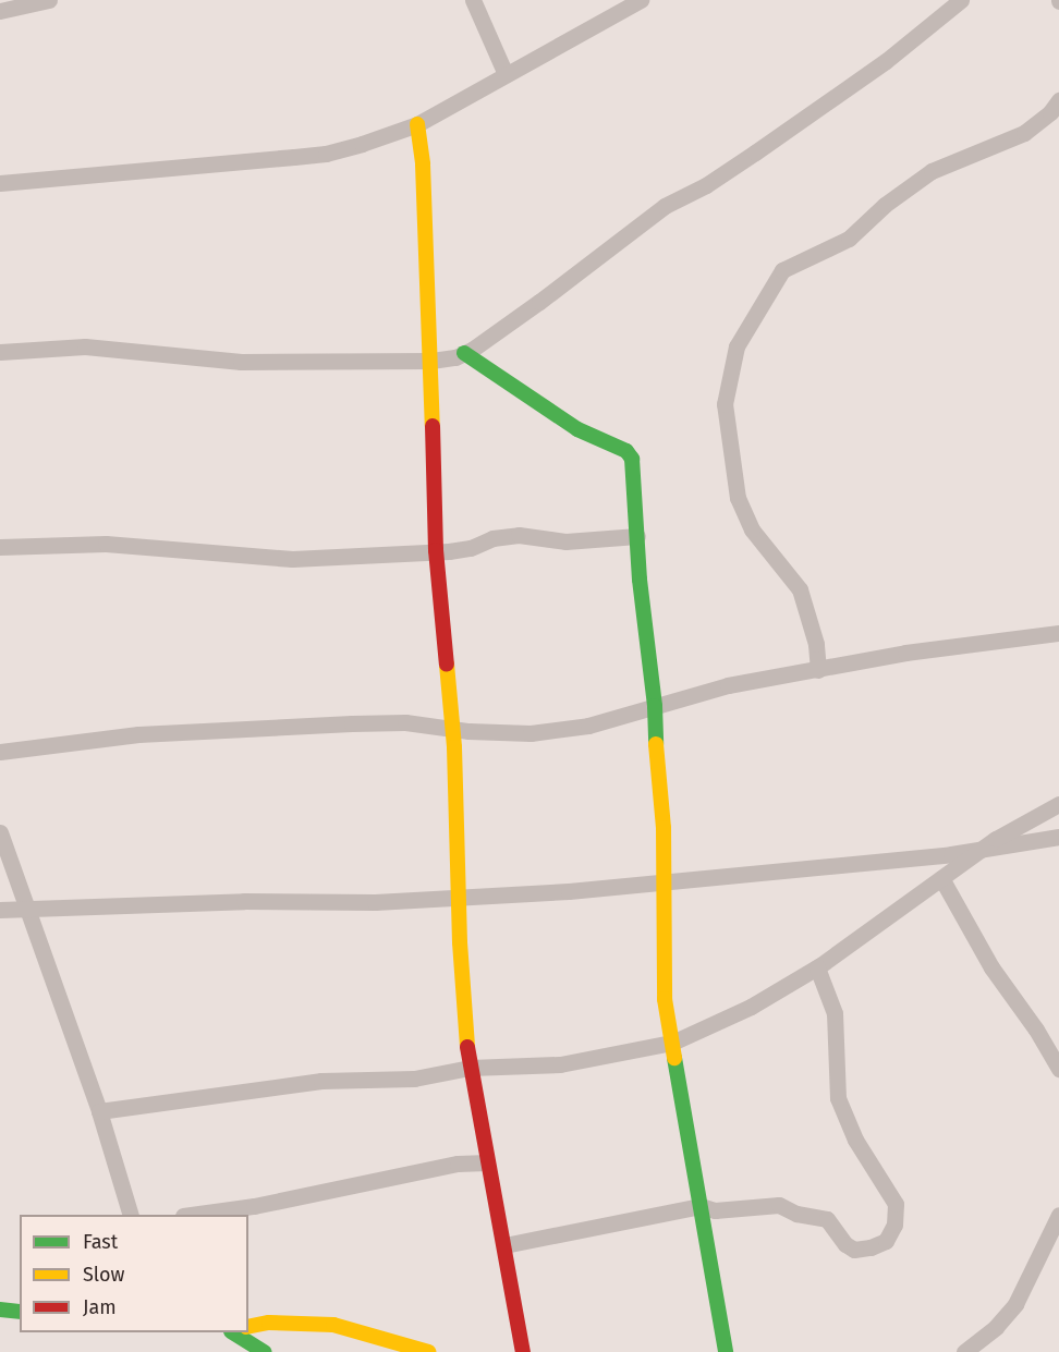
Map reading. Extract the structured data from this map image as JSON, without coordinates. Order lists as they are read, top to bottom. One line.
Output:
{"legend":["Fast","Slow","Jam"]}
